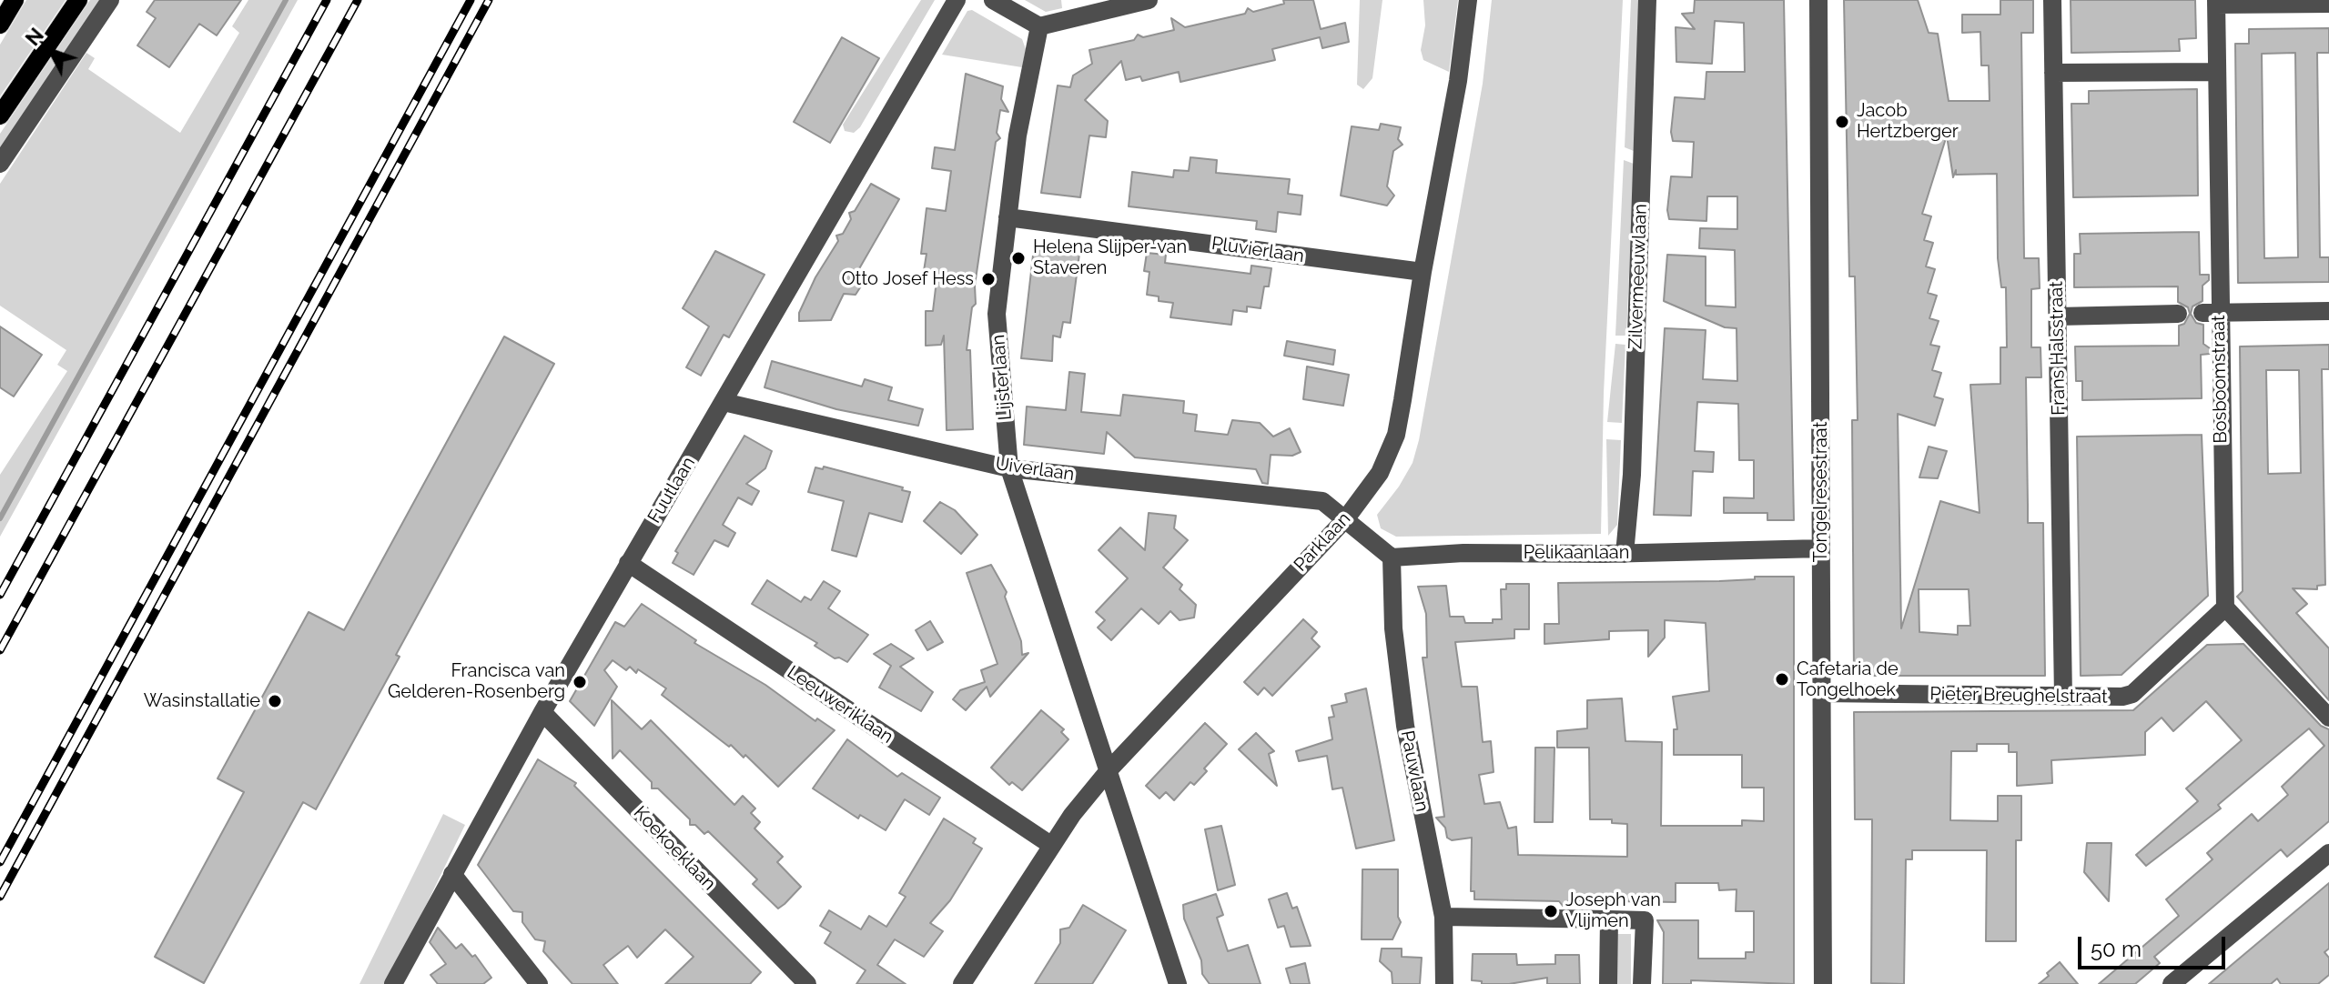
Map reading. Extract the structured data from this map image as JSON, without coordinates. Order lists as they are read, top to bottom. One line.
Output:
{"streets":{"street":["Pluvierlaan","Zilvermeeuwlaan","Frans Halsstraat","Lijsterlaan","Bosboomstraat","Uiverlaan","Fuutlaan","Tongelresestraat","Parklaan","Pelikaanlaan","Pieter Breughelstraat","Leeuweriklaan","Pauwlaan","Koekoeklaan"]},"crossings":[["Pluvierlaan","Lijsterlaan"],["Pluvierlaan","Parklaan"],["Zilvermeeuwlaan","Pelikaanlaan"],["Frans Halsstraat","Pieter Breughelstraat"],["Lijsterlaan","Uiverlaan"],["Lijsterlaan","Parklaan"],["Bosboomstraat","Pieter Breughelstraat"],["Uiverlaan","Fuutlaan"],["Uiverlaan","Parklaan"],["Fuutlaan","Leeuweriklaan"],["Fuutlaan","Koekoeklaan"],["Tongelresestraat","Pelikaanlaan"],["Tongelresestraat","Pieter Breughelstraat"],["Parklaan","Leeuweriklaan"],["Pelikaanlaan","Pauwlaan"]],"places":["Jacob Hertzberger","Helena Slijper-van Staveren","Otto Josef Hess","Cafetaria de Tongelhoek","Francisca van Gelderen-Rosenberg","Wasinstallatie","Joseph van Vlijmen"],"scale_bar":"50 m","north":"top left"}
